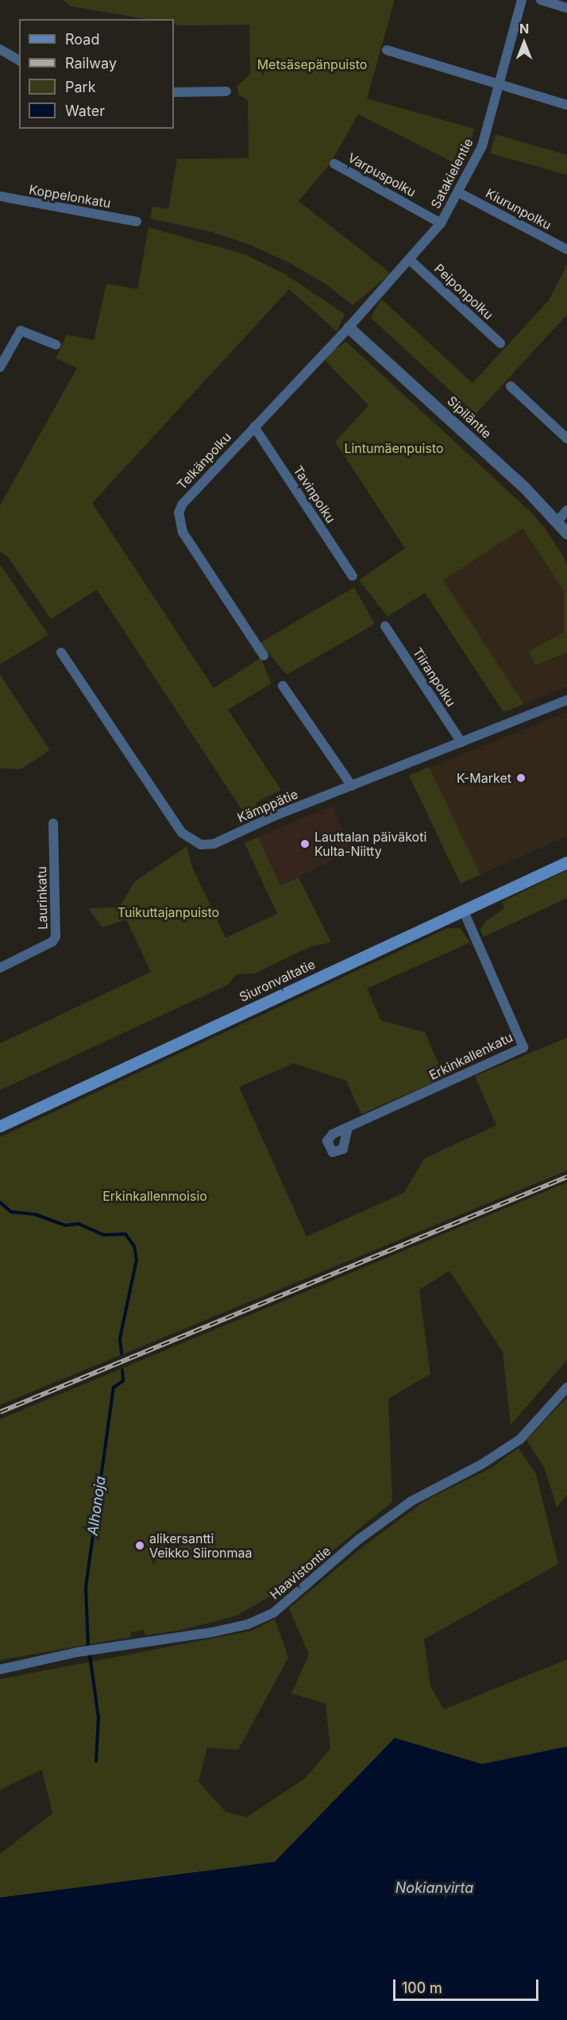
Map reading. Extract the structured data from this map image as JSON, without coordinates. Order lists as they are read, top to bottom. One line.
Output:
{"streets":{"main road":["Siuronvaltatie"],"street":["Satakielentie","Varpuspolku","Koppelonkatu","Kiurunpolku","Peiponpolku","Sipiläntie","Telkänpolku","Tavinpolku","Tiiranpolku","Kämppätie","Laurinkatu","Erkinkallenkatu","Haavistontie"]},"crossings":[["Satakielentie","Varpuspolku"],["Satakielentie","Kiurunpolku"],["Satakielentie","Peiponpolku"],["Satakielentie","Sipiläntie"],["Satakielentie","Telkänpolku"],["Sipiläntie","Telkänpolku"],["Telkänpolku","Tavinpolku"],["Tiiranpolku","Kämppätie"],["Siuronvaltatie","Erkinkallenkatu"]],"water":["Alhonoja","Nokianvirta"],"parks":["Metsäsepänpuisto","Lintumäenpuisto","Tuikuttajanpuisto","Erkinkallenmoisio"],"places":["K-Market","Lauttalan päiväkoti Kulta-Niitty","alikersantti Veikko Siironmaa"],"legend":["Road","Railway","Park","Water"],"scale_bar":"100 m","north":"top"}
